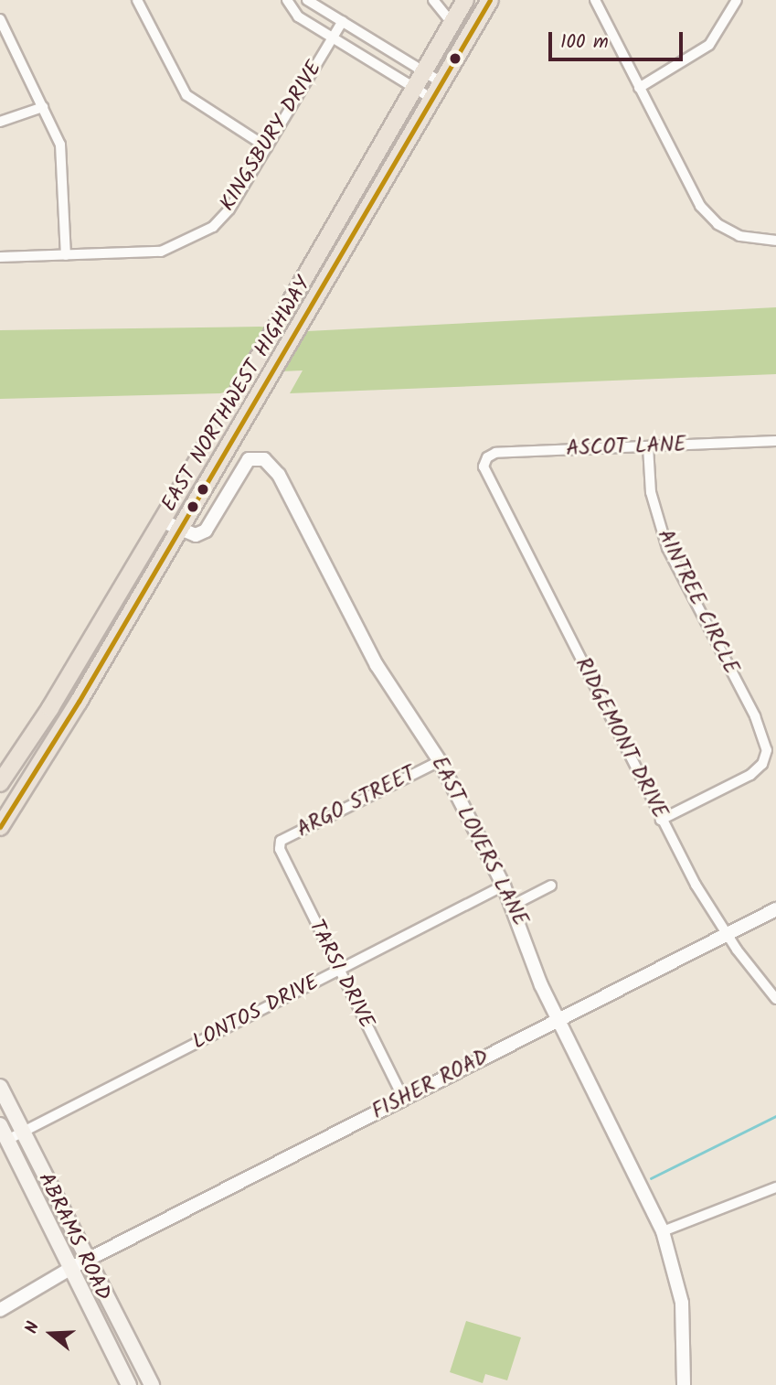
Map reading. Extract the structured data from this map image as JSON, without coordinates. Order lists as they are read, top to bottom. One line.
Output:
{"streets":{"main road":["EAST NORTHWEST HIGHWAY","ABRAMS ROAD"],"street":["KINGSBURY DRIVE","ASCOT LANE","AINTREE CIRCLE","RIDGEMONT DRIVE","ARGO STREET","EAST LOVERS LANE","TARSI DRIVE","LONTOS DRIVE","FISHER ROAD"]},"crossings":[["EAST NORTHWEST HIGHWAY","EAST LOVERS LANE"],["ASCOT LANE","AINTREE CIRCLE"],["ASCOT LANE","RIDGEMONT DRIVE"],["AINTREE CIRCLE","RIDGEMONT DRIVE"],["RIDGEMONT DRIVE","FISHER ROAD"],["ARGO STREET","EAST LOVERS LANE"],["ARGO STREET","TARSI DRIVE"],["EAST LOVERS LANE","LONTOS DRIVE"],["EAST LOVERS LANE","FISHER ROAD"],["TARSI DRIVE","LONTOS DRIVE"],["TARSI DRIVE","FISHER ROAD"],["LONTOS DRIVE","ABRAMS ROAD"],["FISHER ROAD","ABRAMS ROAD"]],"scale_bar":"100 m","north":"left"}
